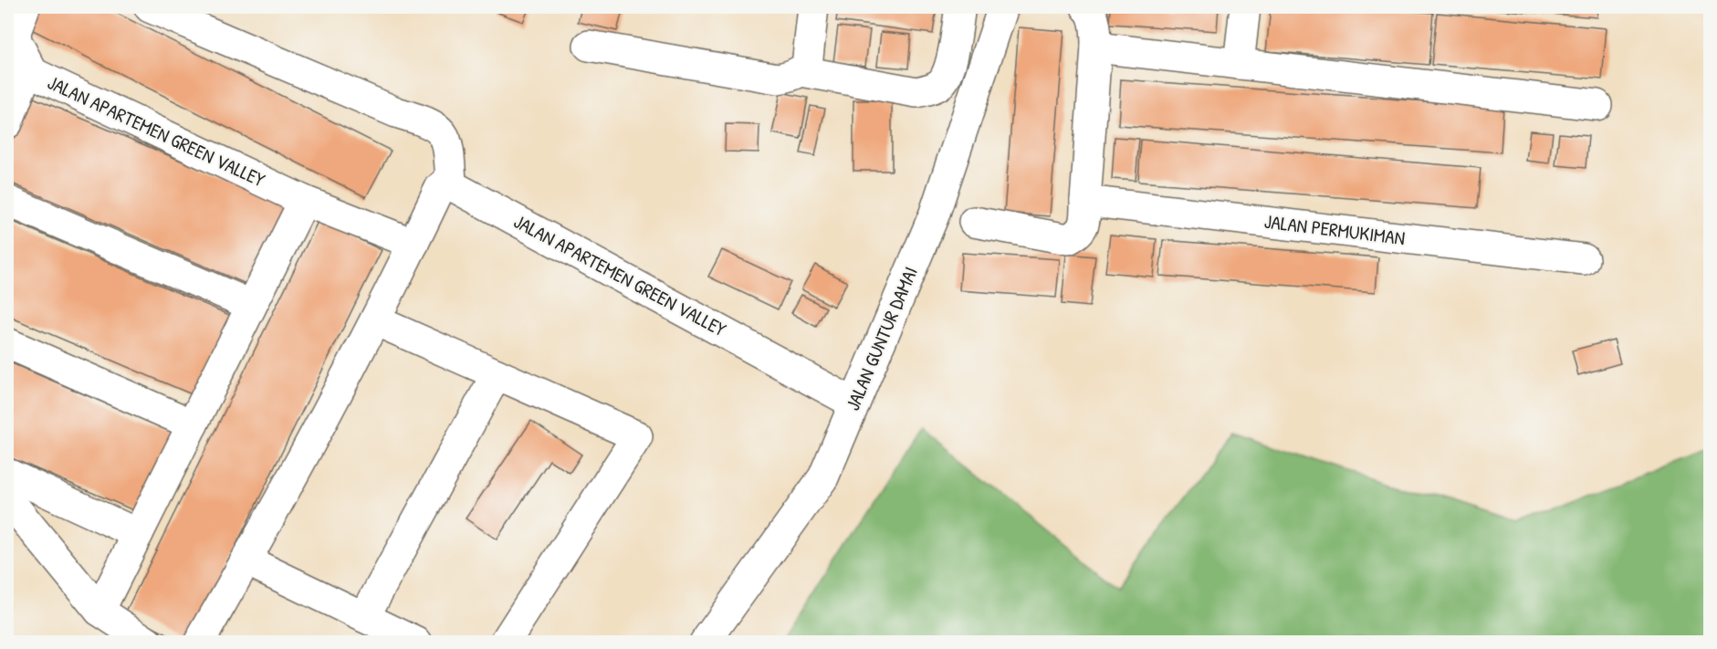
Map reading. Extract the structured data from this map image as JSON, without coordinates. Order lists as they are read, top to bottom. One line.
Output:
{"streets":{"street":["JALAN APARTEMEN GREEN VALLEY","JALAN PERMUKIMAN","JALAN GUNTUR DAMAI"]},"crossings":[["JALAN APARTEMEN GREEN VALLEY","JALAN GUNTUR DAMAI"]]}
